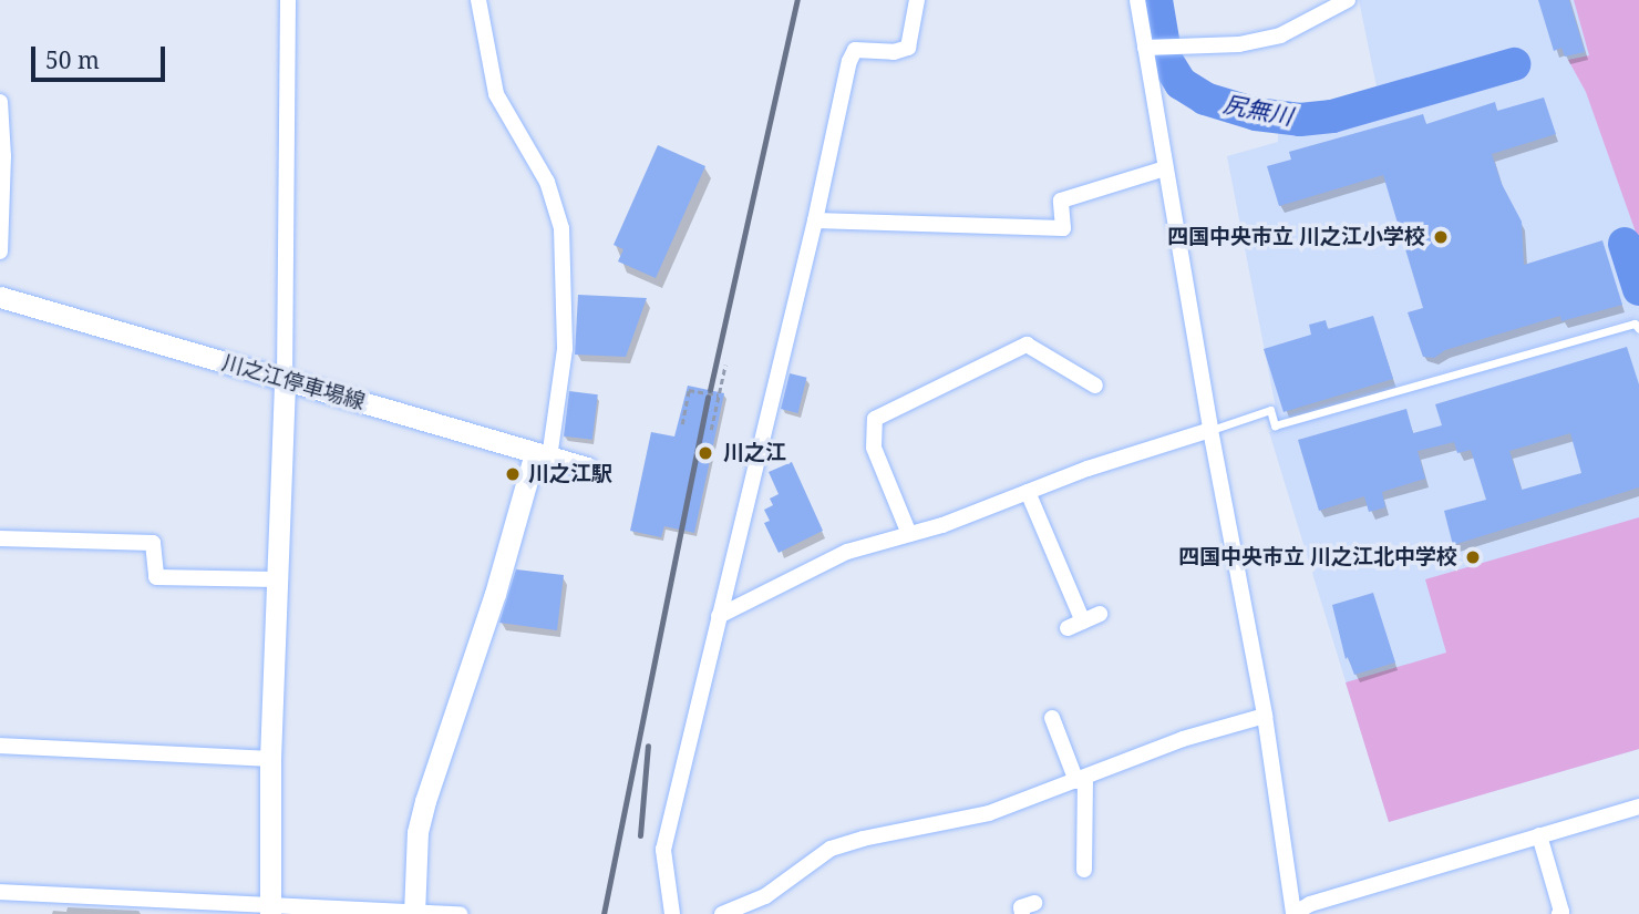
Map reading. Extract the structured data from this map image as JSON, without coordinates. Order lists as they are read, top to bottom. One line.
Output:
{"streets":{"street":["川之江停車場線"]},"water":["尻無川"],"places":["四国中央市立 川之江小学校","川之江","川之江駅","四国中央市立 川之江北中学校"],"scale_bar":"50 m"}
